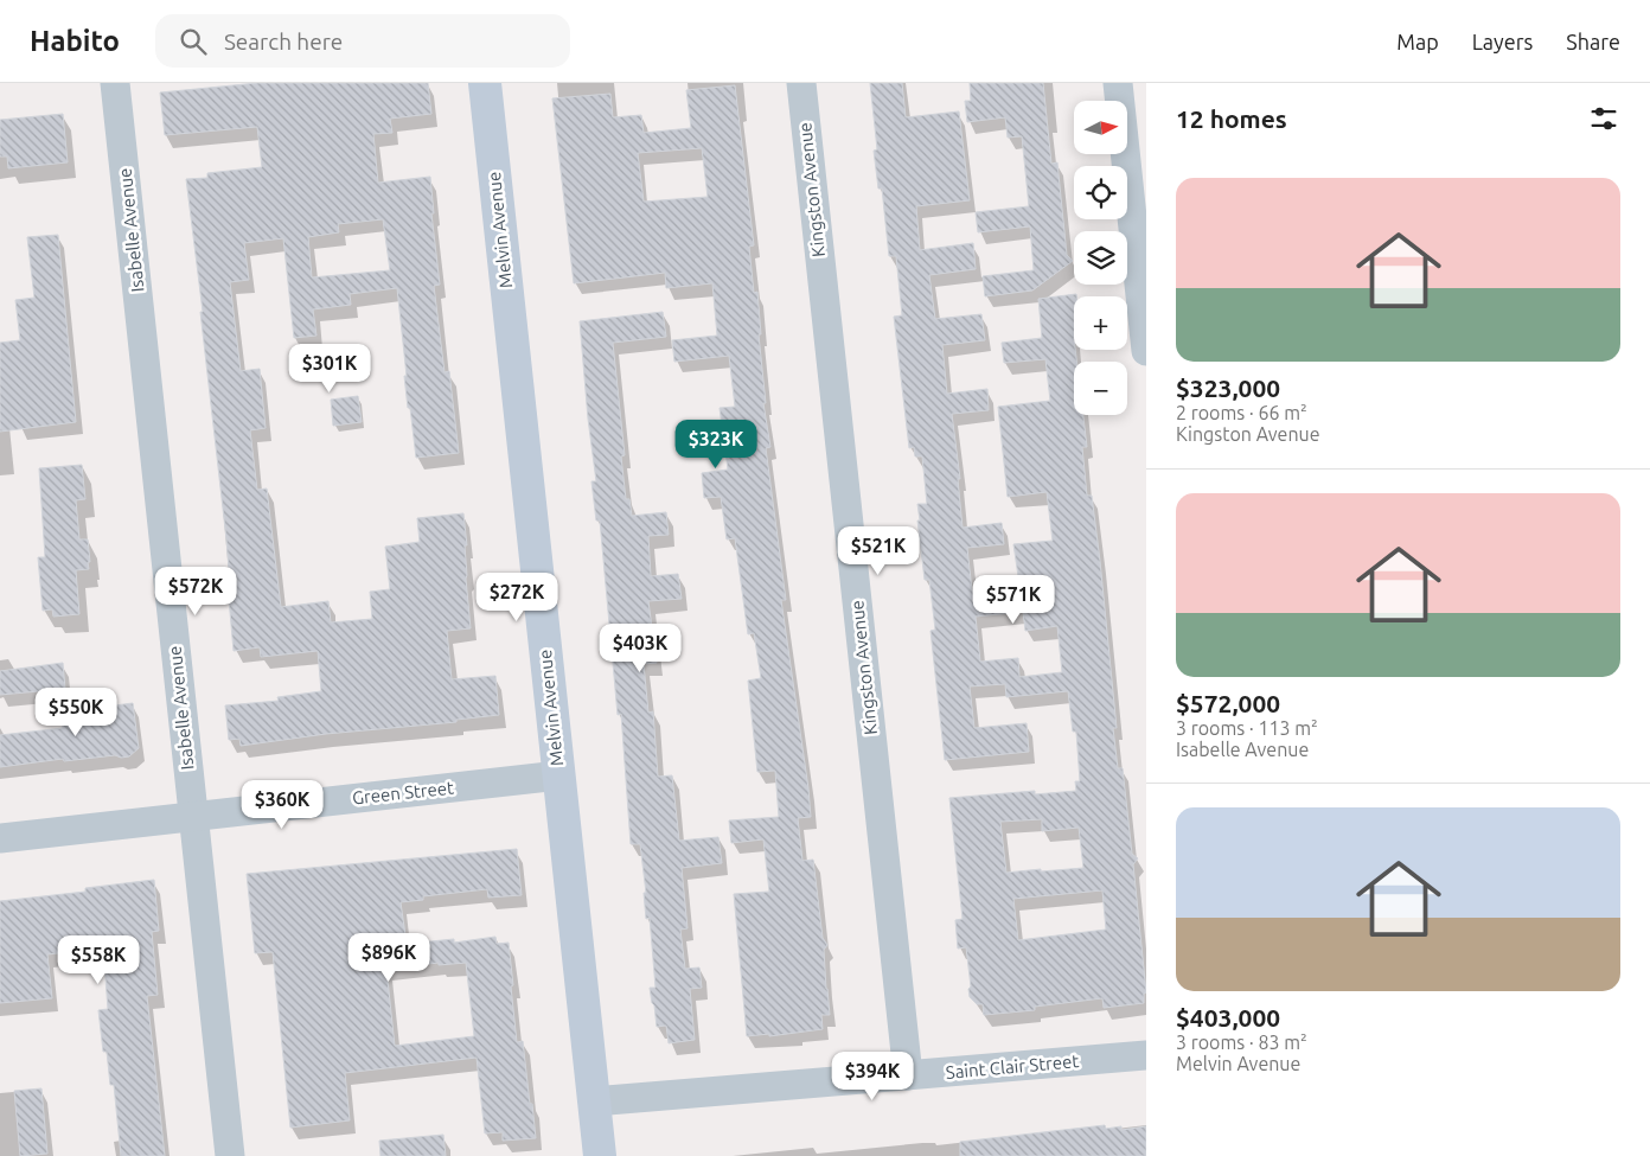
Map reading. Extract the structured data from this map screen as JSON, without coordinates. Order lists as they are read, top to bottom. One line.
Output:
{"streets":{"street":["Kingston Avenue","Isabelle Avenue","Melvin Avenue","Green Street","Saint Clair Street"]},"crossings":[["Kingston Avenue","Saint Clair Street"],["Isabelle Avenue","Green Street"],["Melvin Avenue","Green Street"],["Melvin Avenue","Saint Clair Street"]],"north":"right","page":{"header":"Habito","search":"Search here","nav":["Map","Layers","Share"],"heading":"12 homes","map_buttons":["+","−"],"list":[{"name":"$323,000","note":"2 rooms · 66 m² · Kingston Avenue"},{"name":"$572,000","note":"3 rooms · 113 m² · Isabelle Avenue"},{"name":"$403,000","note":"3 rooms · 83 m² · Melvin Avenue"}],"price":["$301K","$323K","$521K","$572K","$272K","$571K","$403K","$550K","$360K","$896K","$558K","$394K"]}}
